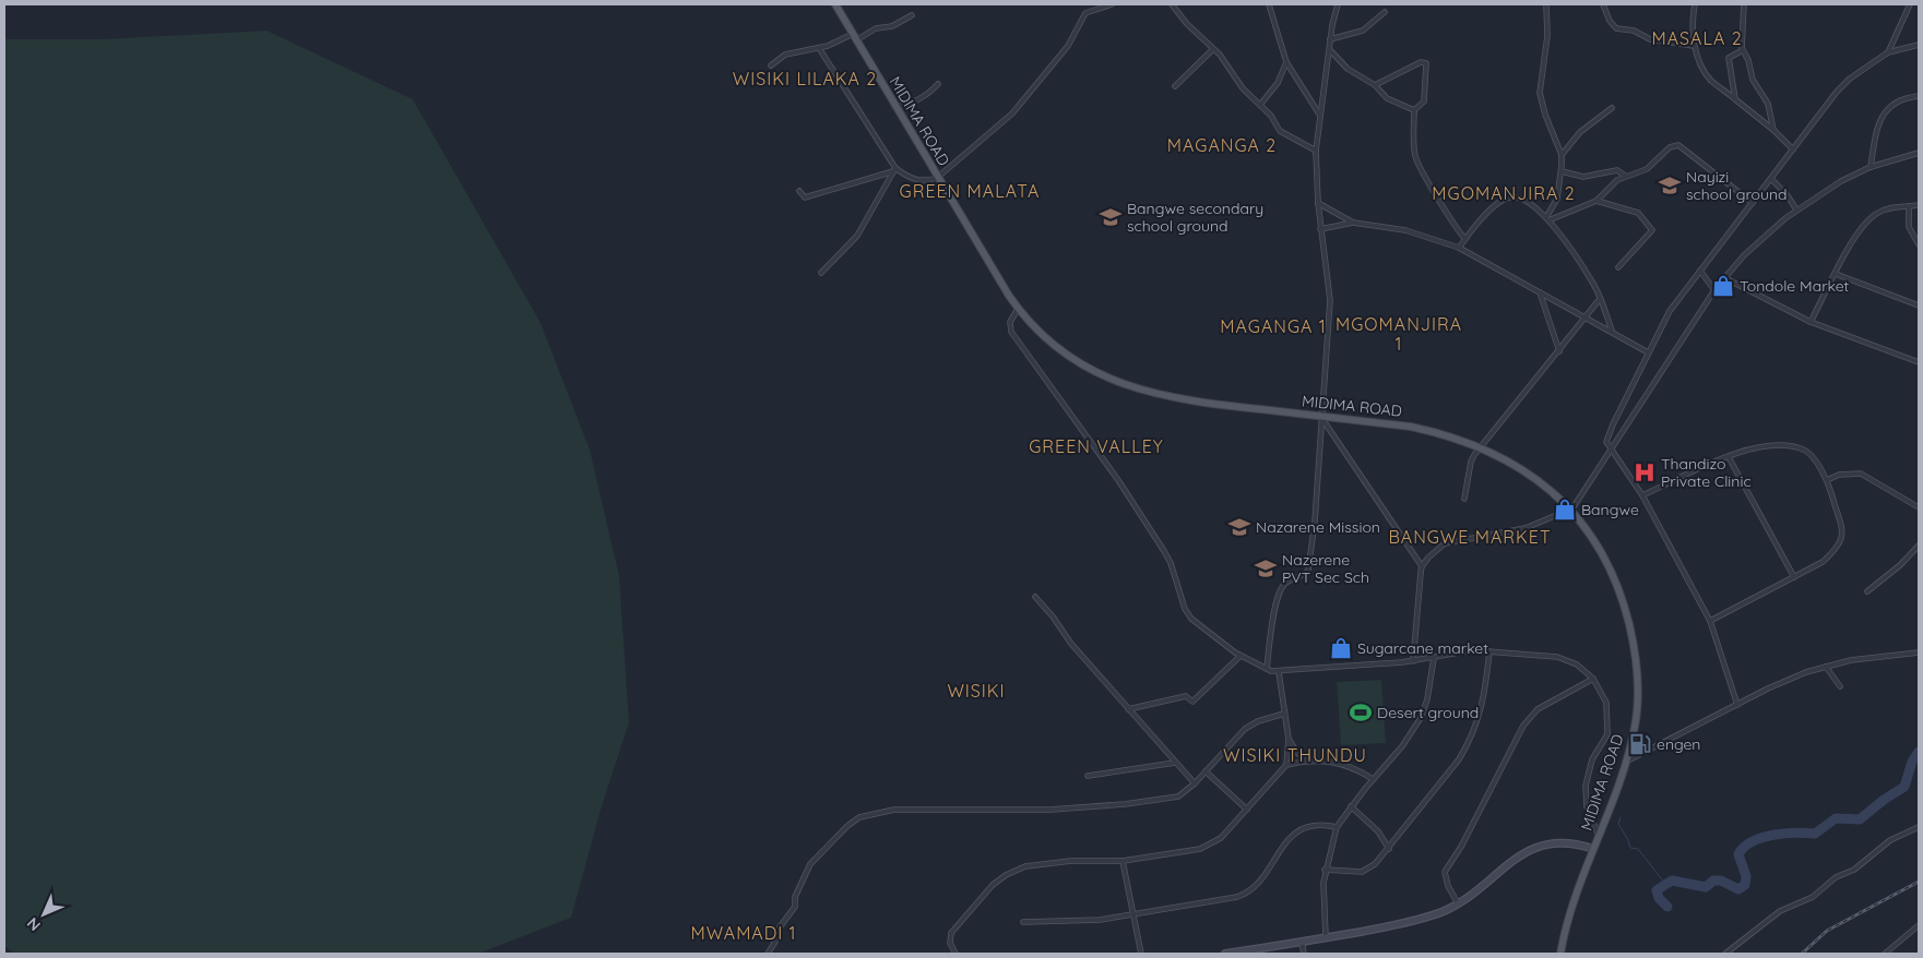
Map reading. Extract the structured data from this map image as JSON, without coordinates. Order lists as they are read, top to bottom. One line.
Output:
{"streets":{"main road":["MIDIMA ROAD"]},"districts":["MASALA 2","WISIKI LILAKA 2","MAGANGA 2","GREEN MALATA","MGOMANJIRA 2","MGOMANJIRA 1","MAGANGA 1","GREEN VALLEY","BANGWE MARKET","WISIKI","WISIKI THUNDU","MWAMADI 1"],"places":{"school or university":["Nayizi school ground","Bangwe secondary school ground","Nazarene Mission","Nazerene PVT Sec Sch"],"shop":["Tondole Market","Bangwe","Sugarcane market"],"hospital":["Thandizo Private Clinic"],"sports":["Desert ground"],"fuel station":["engen"]},"north":"bottom left"}
